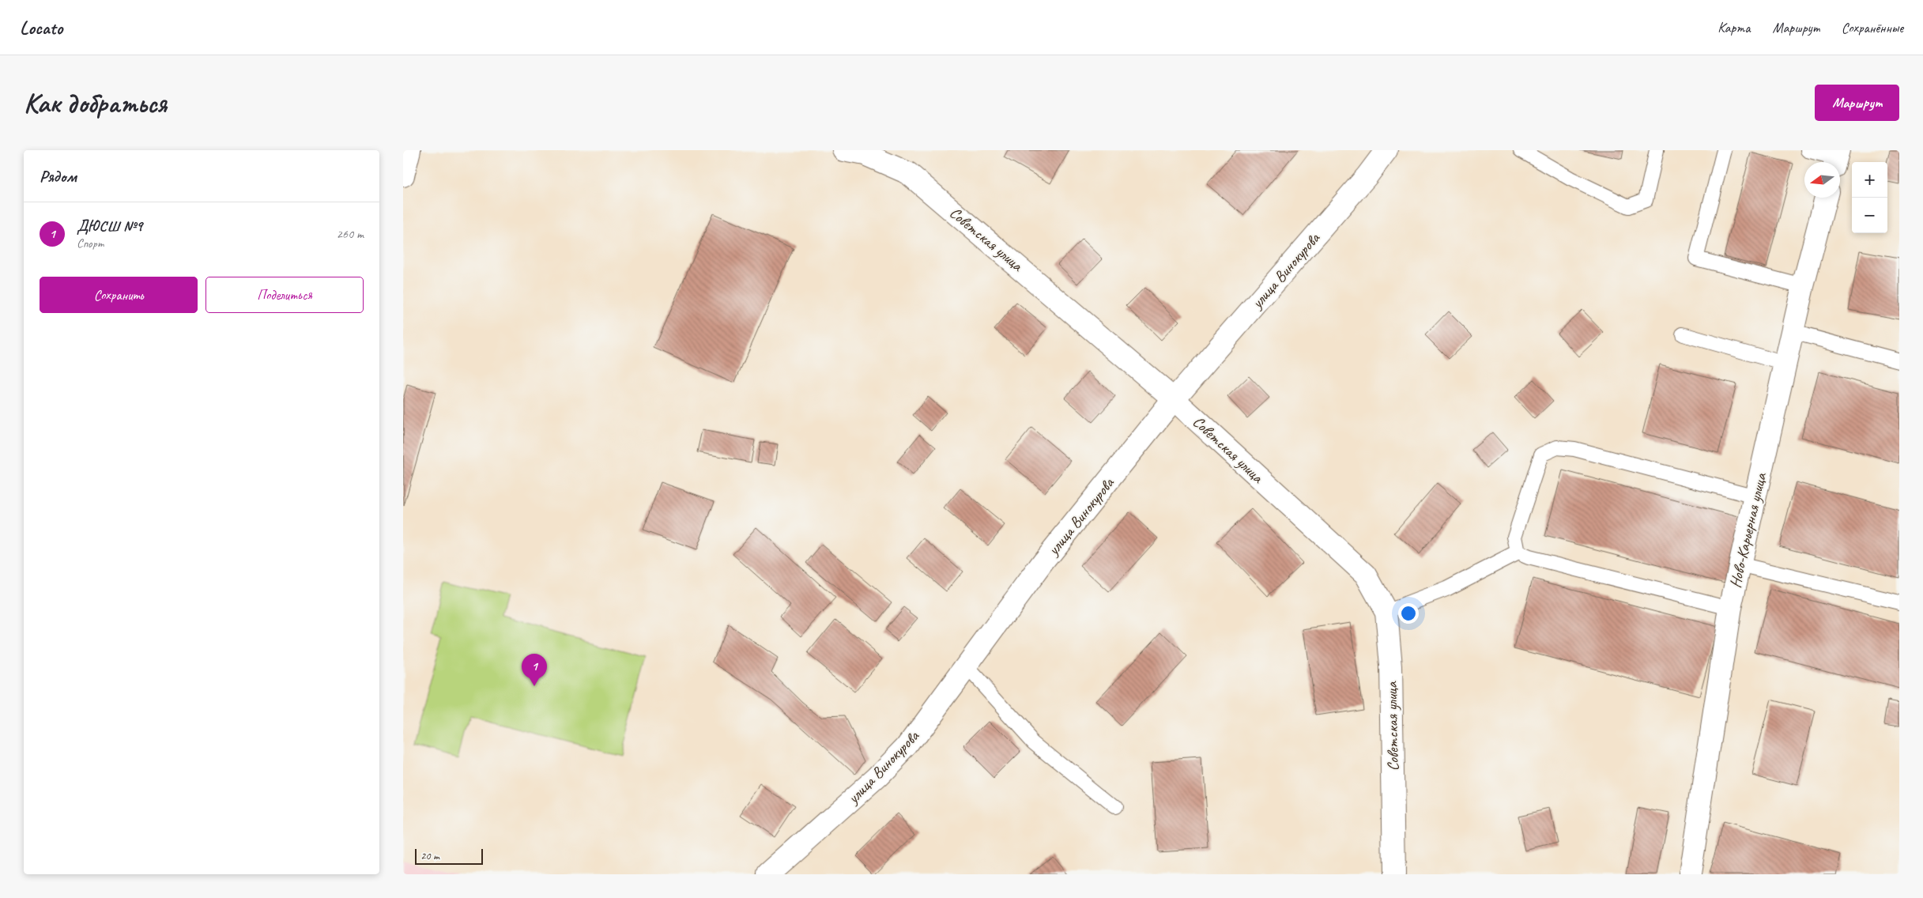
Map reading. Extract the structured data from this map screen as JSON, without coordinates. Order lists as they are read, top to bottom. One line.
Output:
{"streets":{"street":["Советская улица","улица Винокурова","Ново-Карьерная улица"]},"crossings":[["Советская улица","улица Винокурова"]],"scale_bar":"20 m","north":"left","page":{"header":"Locato","nav":["Карта","Маршрут","Сохранённые"],"buttons":["Маршрут",["Сохранить","Поделиться"]],"title":"Как добраться","heading":"Рядом","map_buttons":["+","−"],"list":[{"mark":"1","name":"ДЮСШ №9","note":"Спорт","value":"260 m"}],"pins":"1","scale":"20 m"}}
